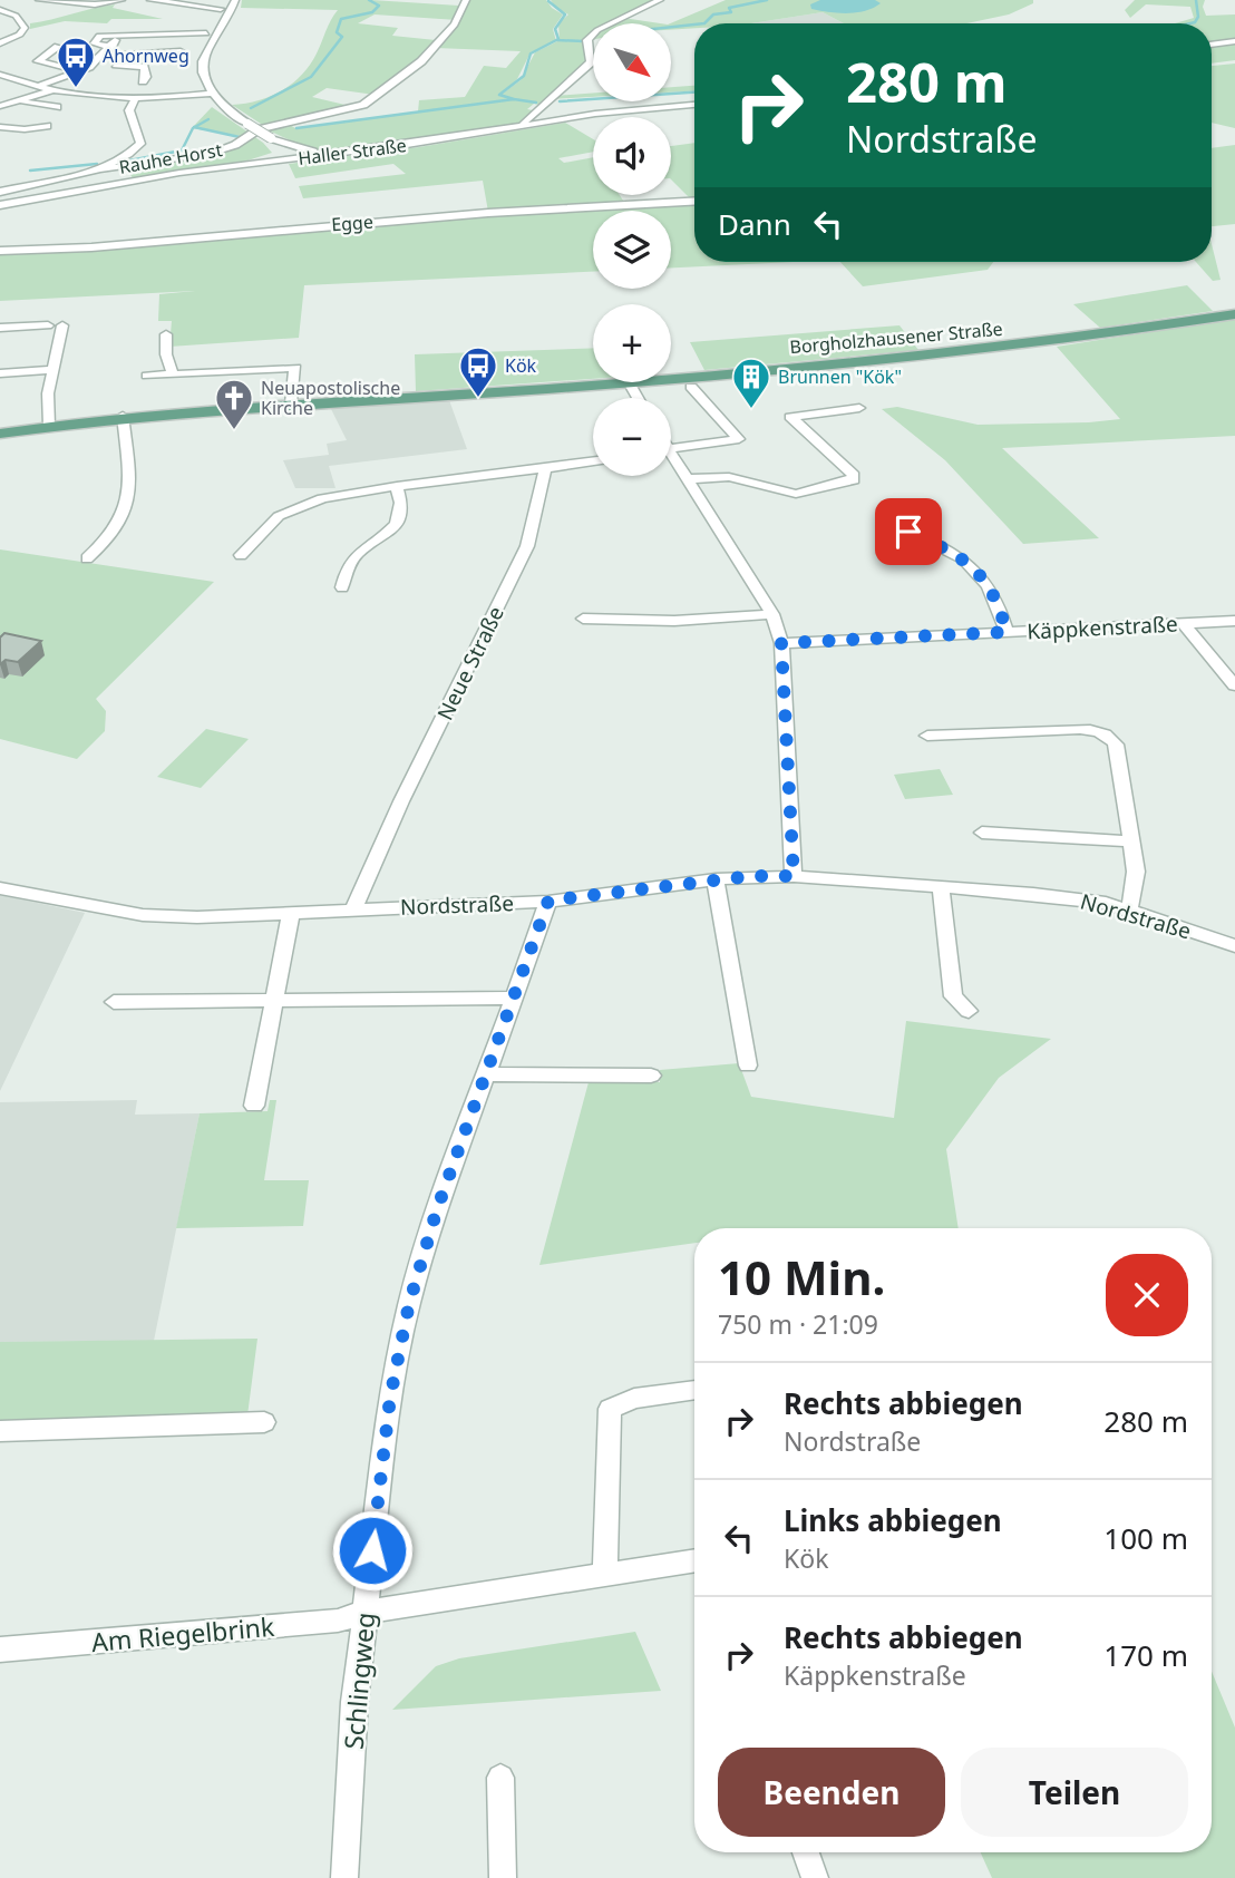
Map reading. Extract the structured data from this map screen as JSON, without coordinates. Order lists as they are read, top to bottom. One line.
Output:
{"streets":{"main road":["Borgholzhausener Straße"],"street":["Haller Straße","Rauhe Horst","Egge","Käppkenstraße","Neue Straße","Nordstraße","Am Riegelbrink","Schlingweg"]},"crossings":[["Neue Straße","Nordstraße"],["Nordstraße","Schlingweg"],["Am Riegelbrink","Schlingweg"]],"places":{"bus stop":["Ahornweg","Kök"],"building":["Brunnen \"Kök\""],"church":["Neuapostolische Kirche"]},"north":"bottom right","page":{"map_buttons":["+","−"],"turn":["280 m","Nordstraße"],"then":"Dann","heading":["10 Min.","750 m · 21:09"],"list":[{"name":"Rechts abbiegen","note":"Nordstraße","value":"280 m"},{"name":"Links abbiegen","note":"Kök","value":"100 m"},{"name":"Rechts abbiegen","note":"Käppkenstraße","value":"170 m"}],"buttons":["Beenden","Teilen"]}}
